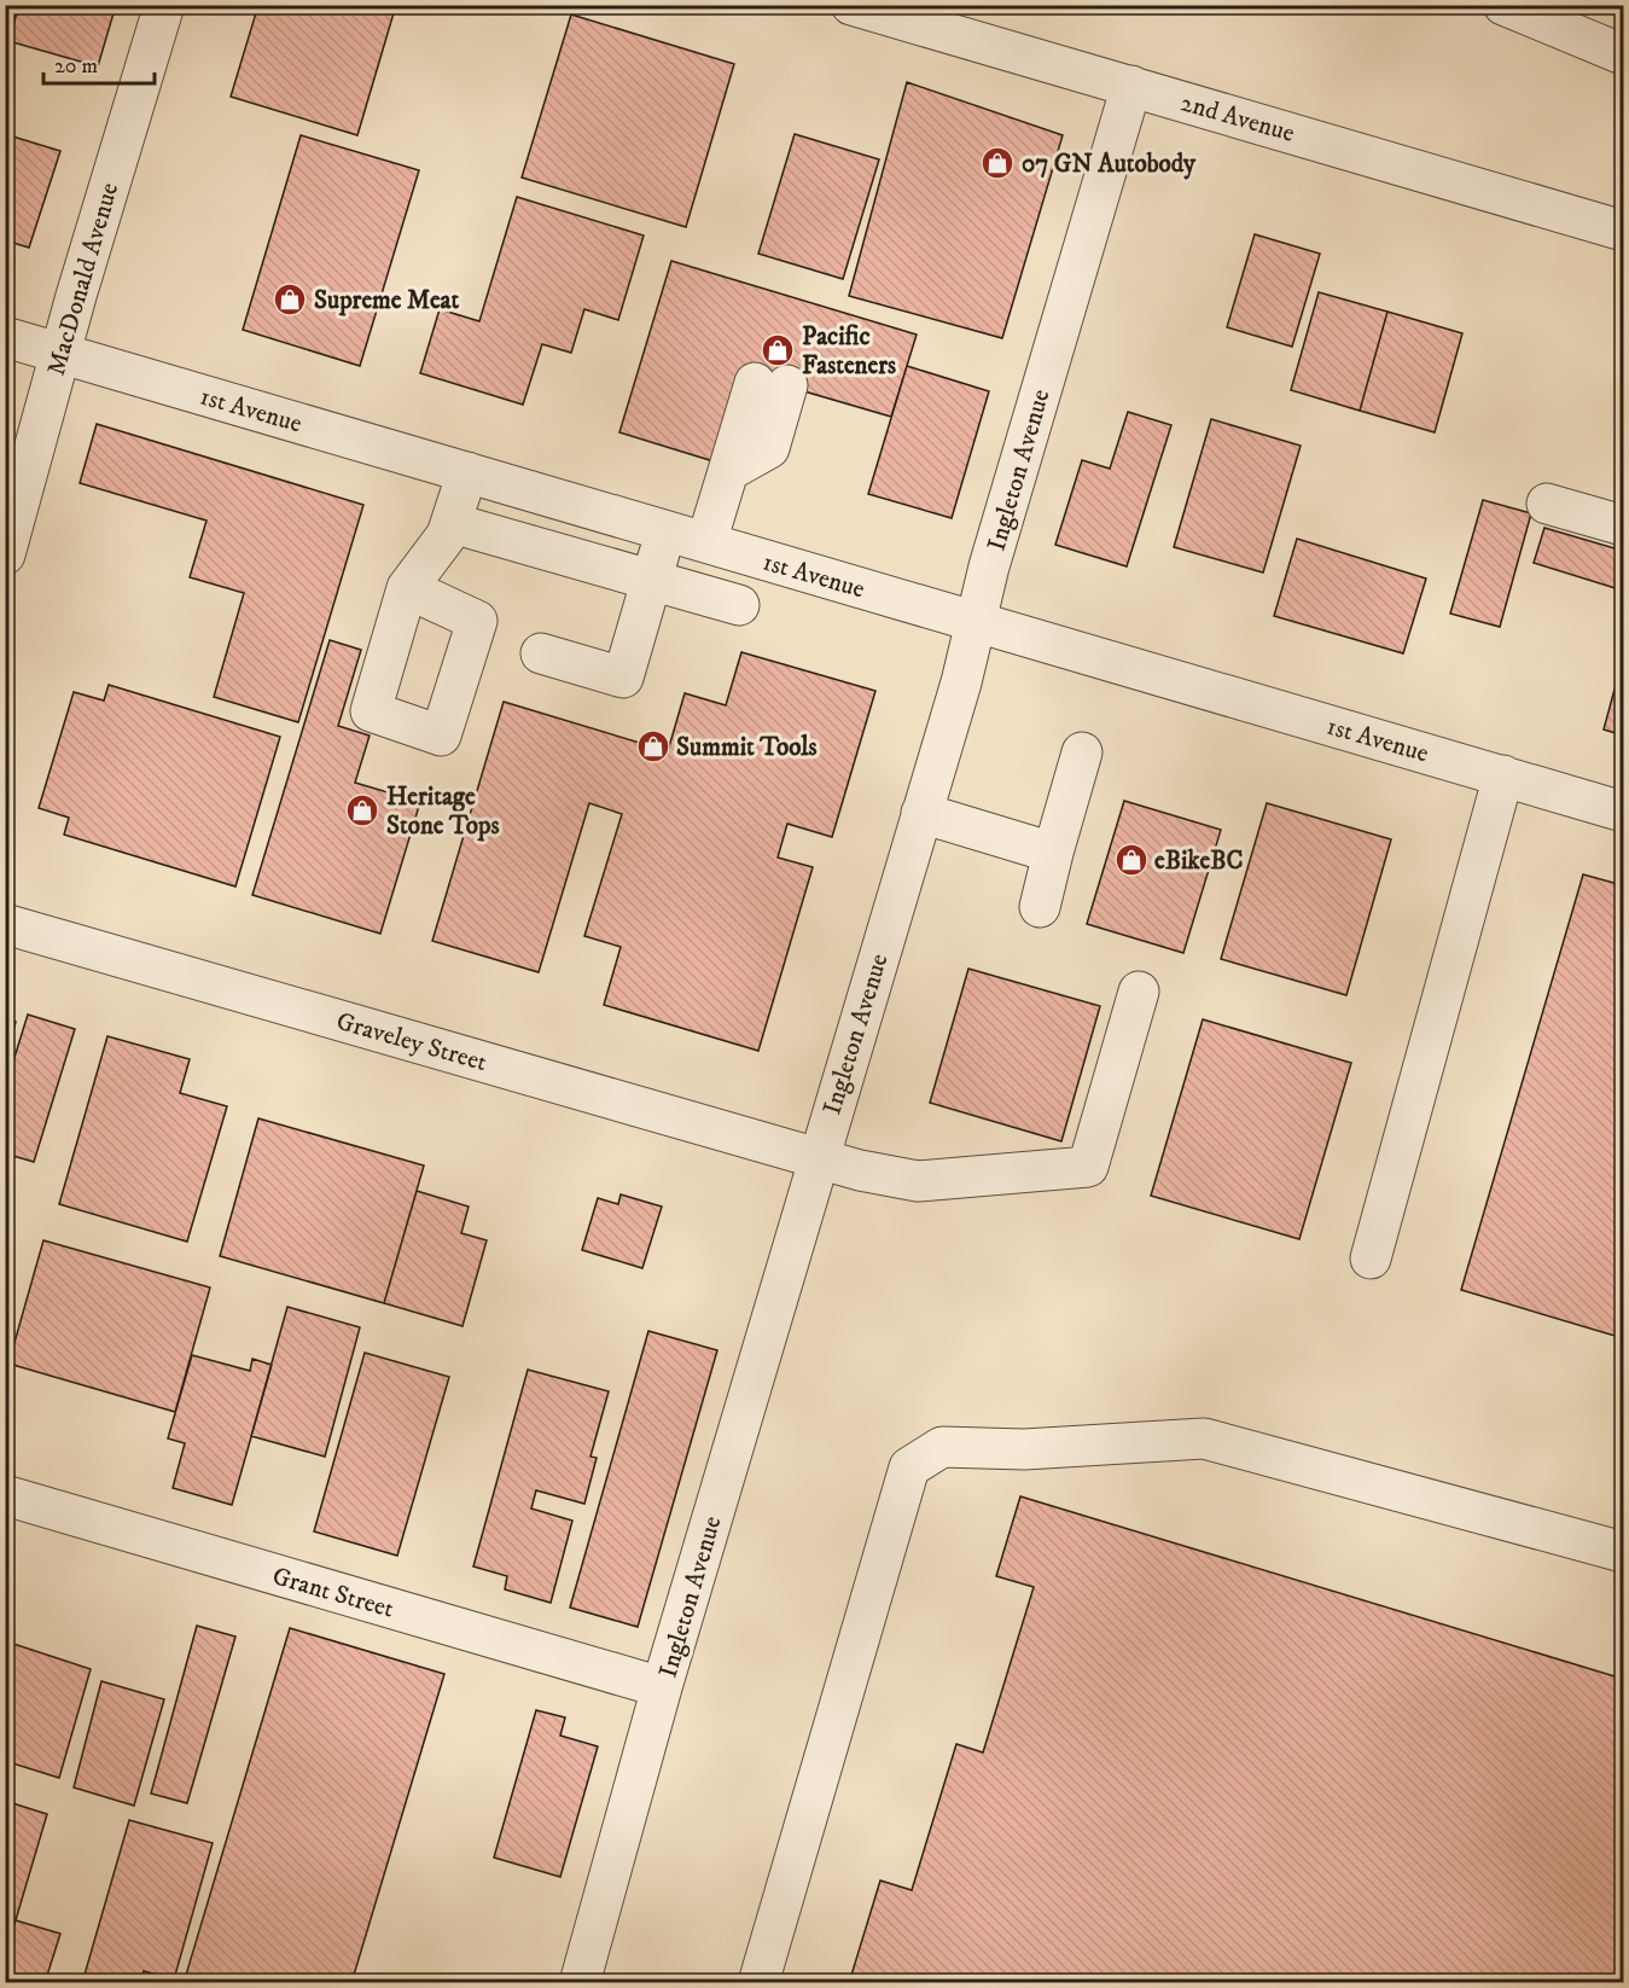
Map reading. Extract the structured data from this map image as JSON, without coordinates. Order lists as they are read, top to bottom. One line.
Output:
{"streets":{"street":["2nd Avenue","MacDonald Avenue","1st Avenue","Ingleton Avenue","Graveley Street","Grant Street"]},"crossings":[["2nd Avenue","Ingleton Avenue"],["MacDonald Avenue","1st Avenue"],["1st Avenue","Ingleton Avenue"],["Ingleton Avenue","Graveley Street"],["Ingleton Avenue","Grant Street"]],"places":{"shop":["07 GN Autobody","Supreme Meat","Pacific Fasteners","Summit Tools","Heritage Stone Tops","eBikeBC"]},"scale_bar":"20 m"}
